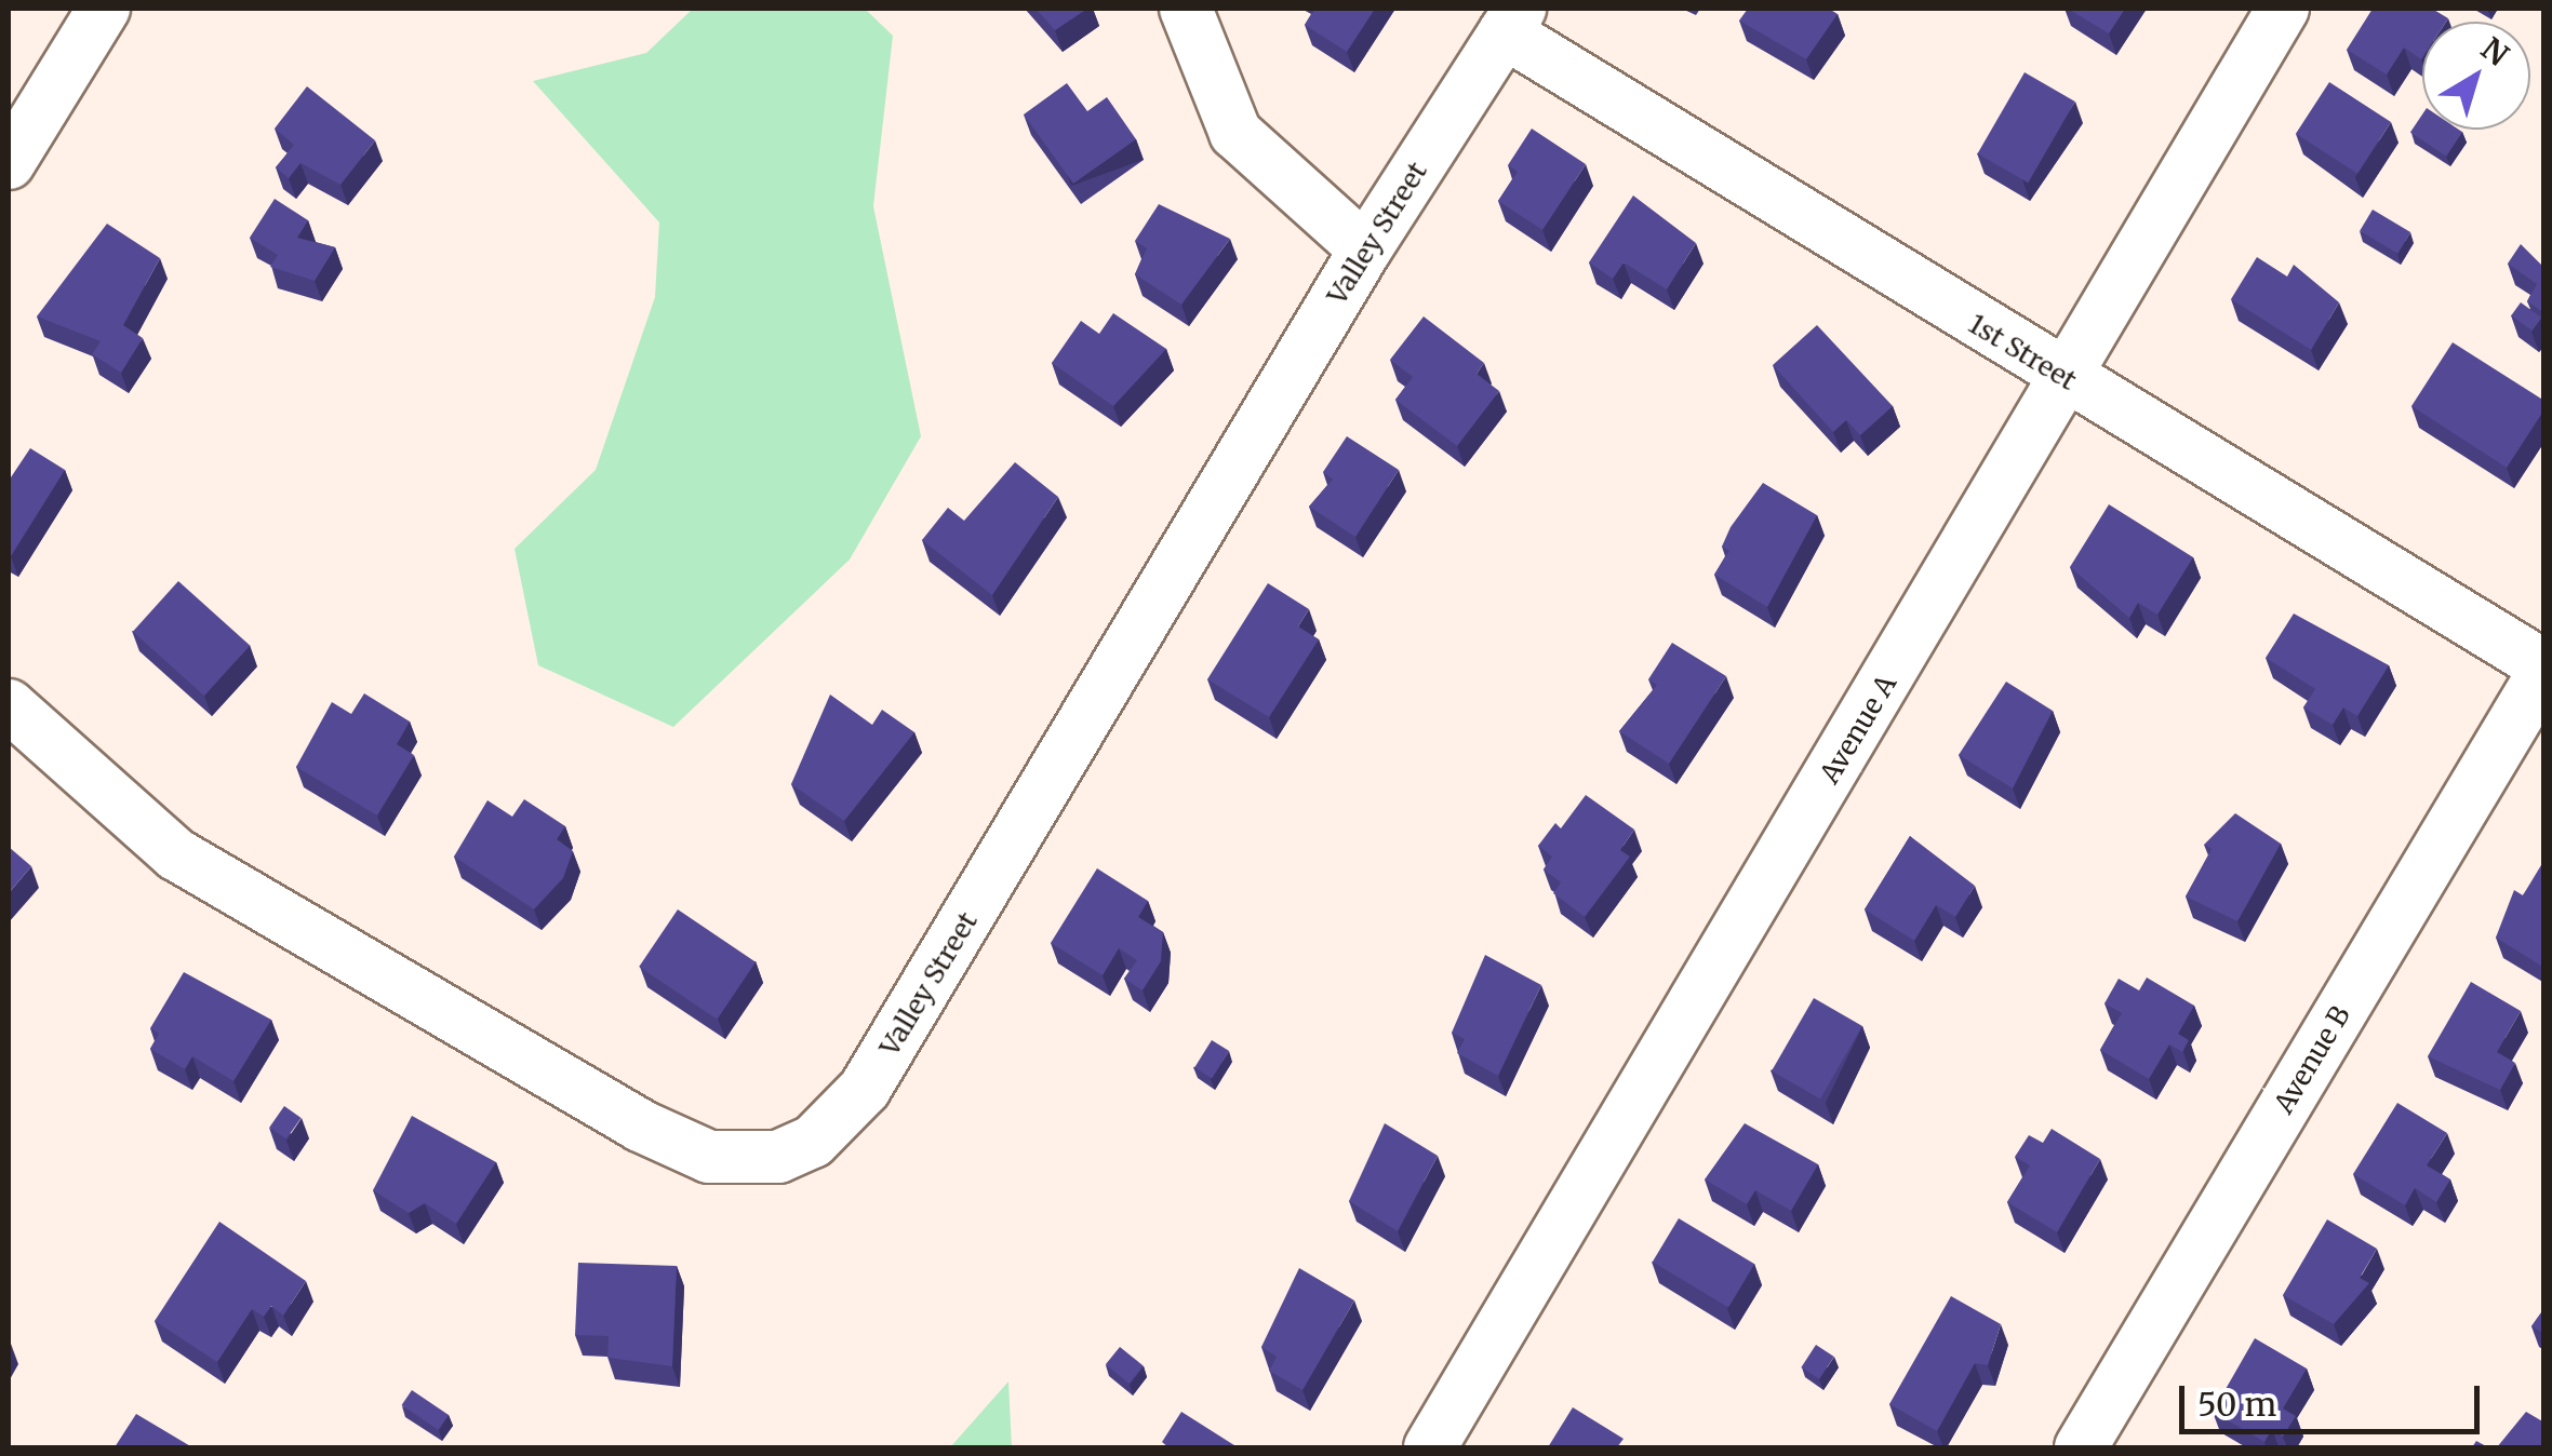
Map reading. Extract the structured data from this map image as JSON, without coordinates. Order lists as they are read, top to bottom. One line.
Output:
{"streets":{"street":["Valley Street","1st Street","Avenue A","Avenue B"]},"crossings":[["Valley Street","1st Street"],["1st Street","Avenue A"],["1st Street","Avenue B"]],"scale_bar":"50 m","north":"top right"}
